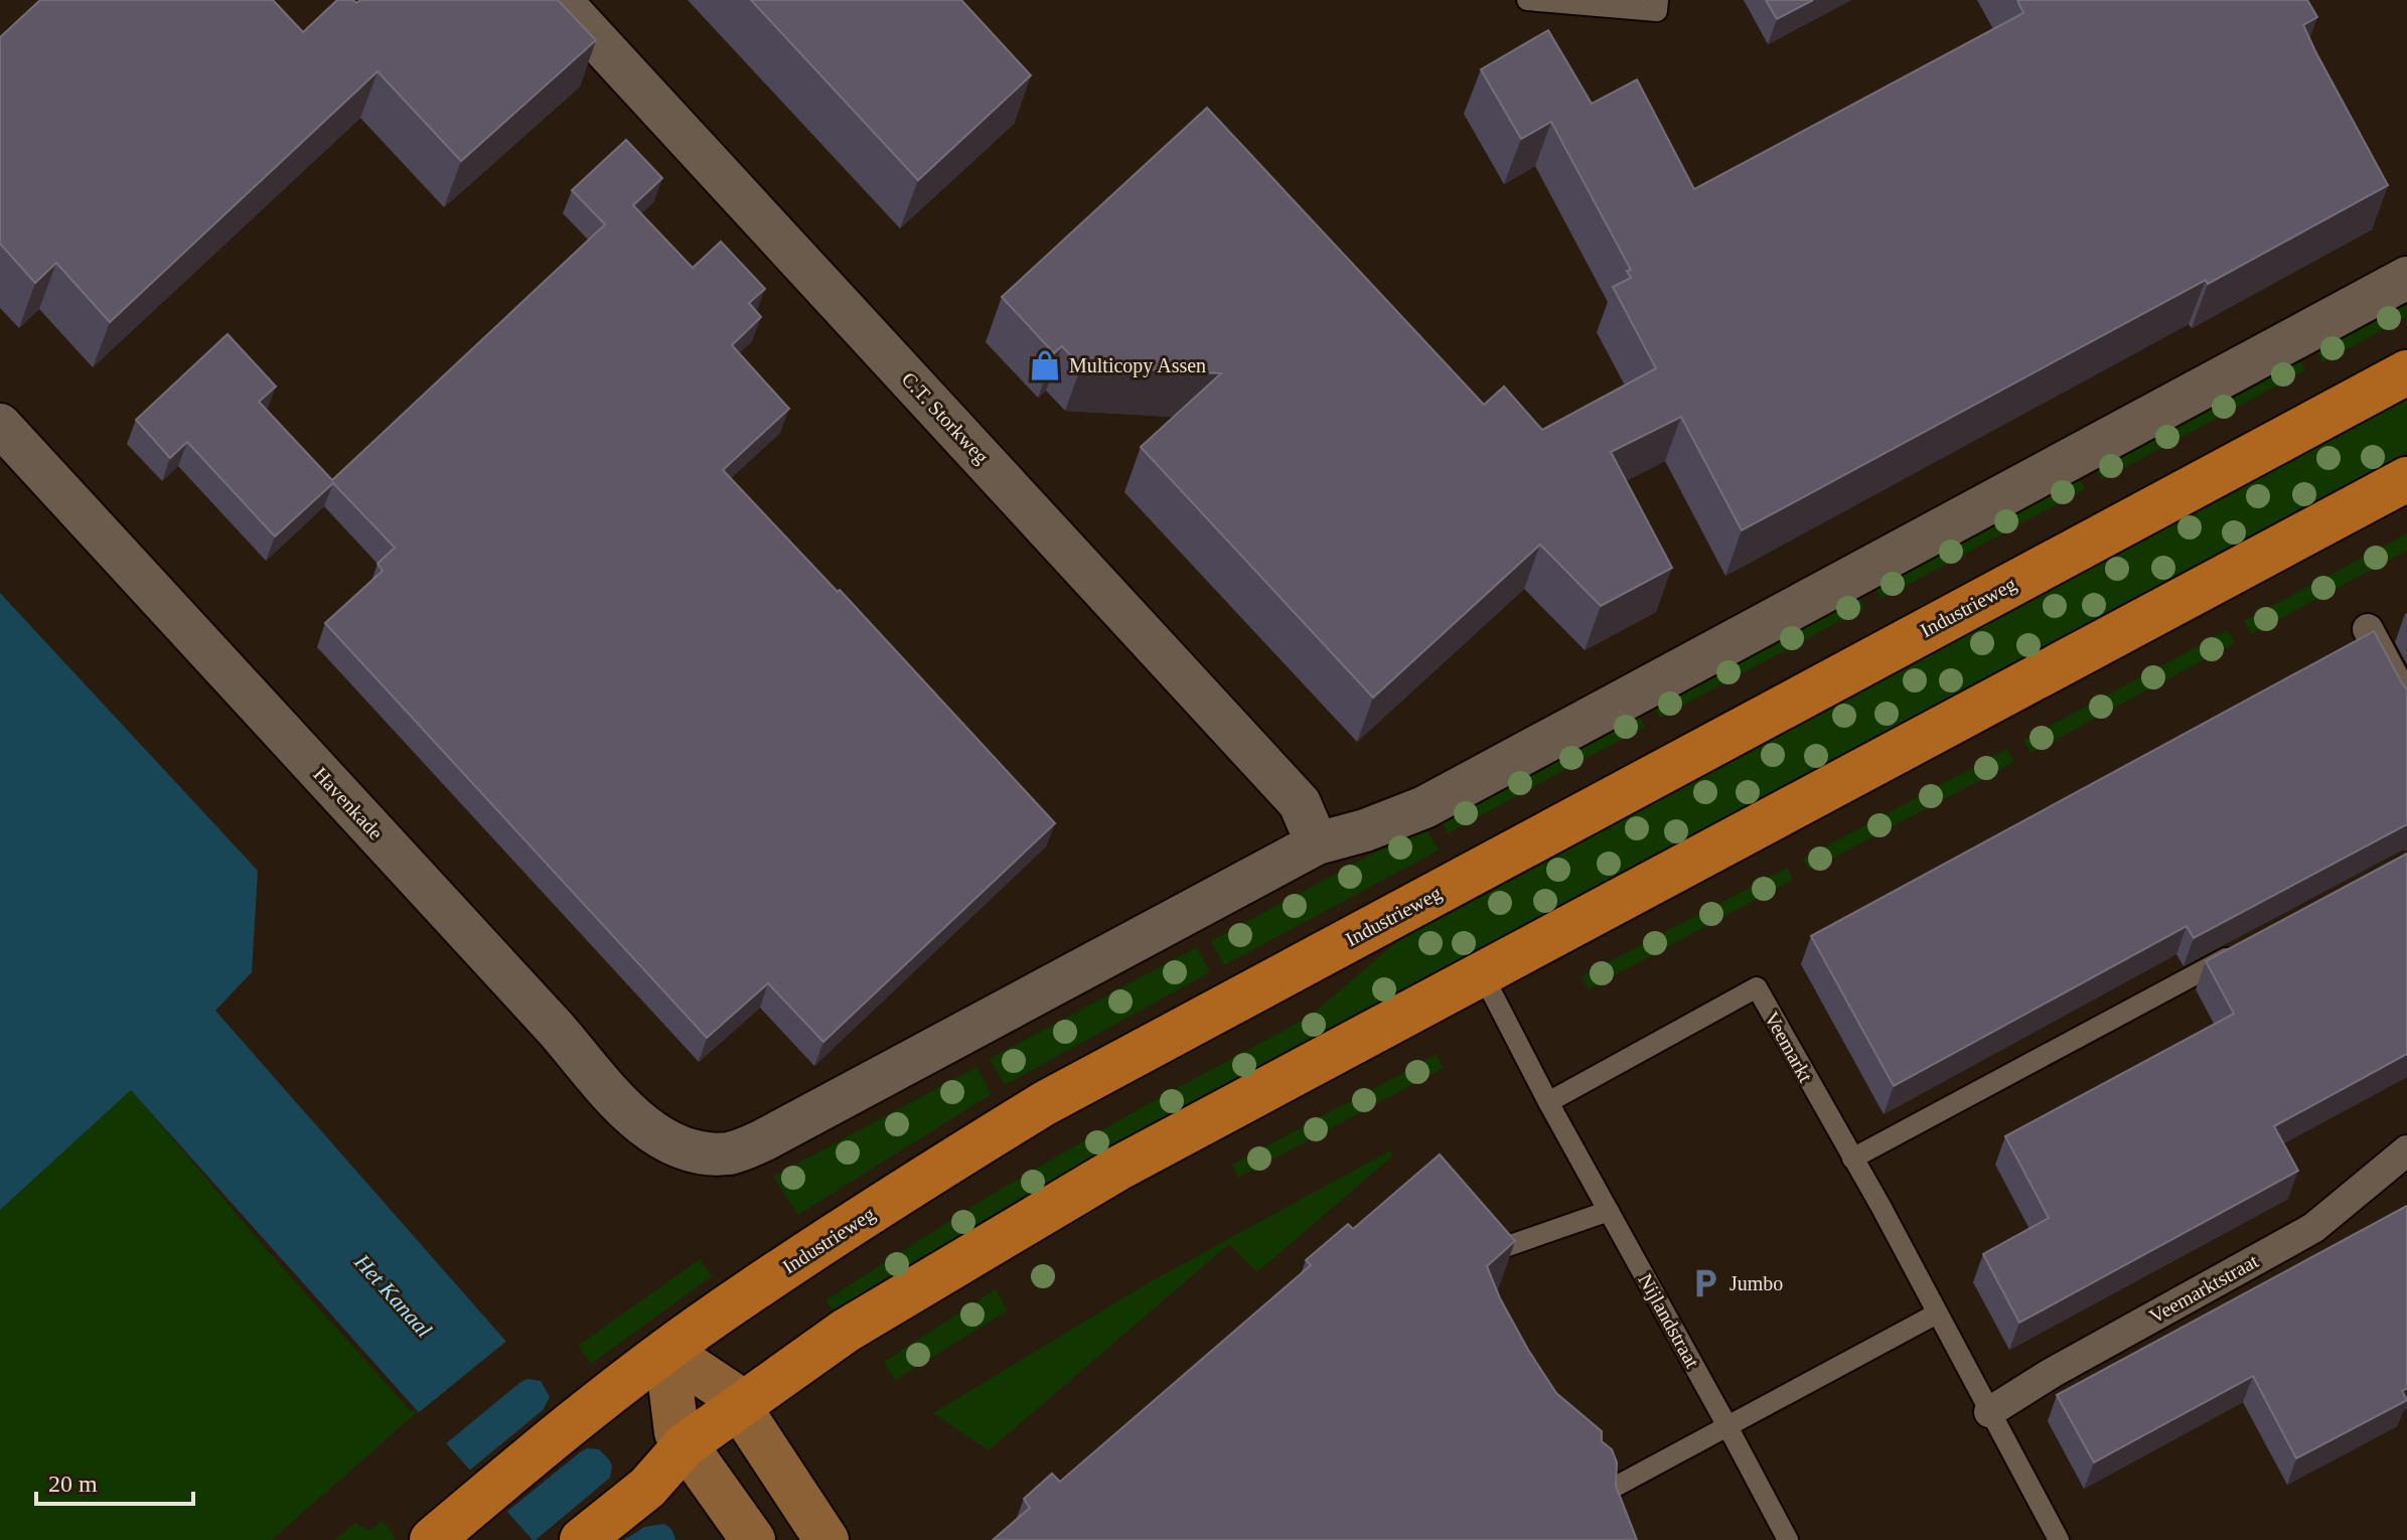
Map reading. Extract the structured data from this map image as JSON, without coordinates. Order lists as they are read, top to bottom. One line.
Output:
{"streets":{"main road":["Industrieweg"],"street":["C.T. Storkweg","Havenkade","Veemarktstraat"],"lane":["Veemarkt","Nijlandstraat"]},"crossings":[["C.T. Storkweg","Havenkade"],["Veemarkt","Veemarktstraat"],["Veemarkt","Nijlandstraat"]],"water":["Het Kanaal"],"places":{"shop":["Multicopy Assen"],"parking":["Jumbo"]},"scale_bar":"20 m"}
